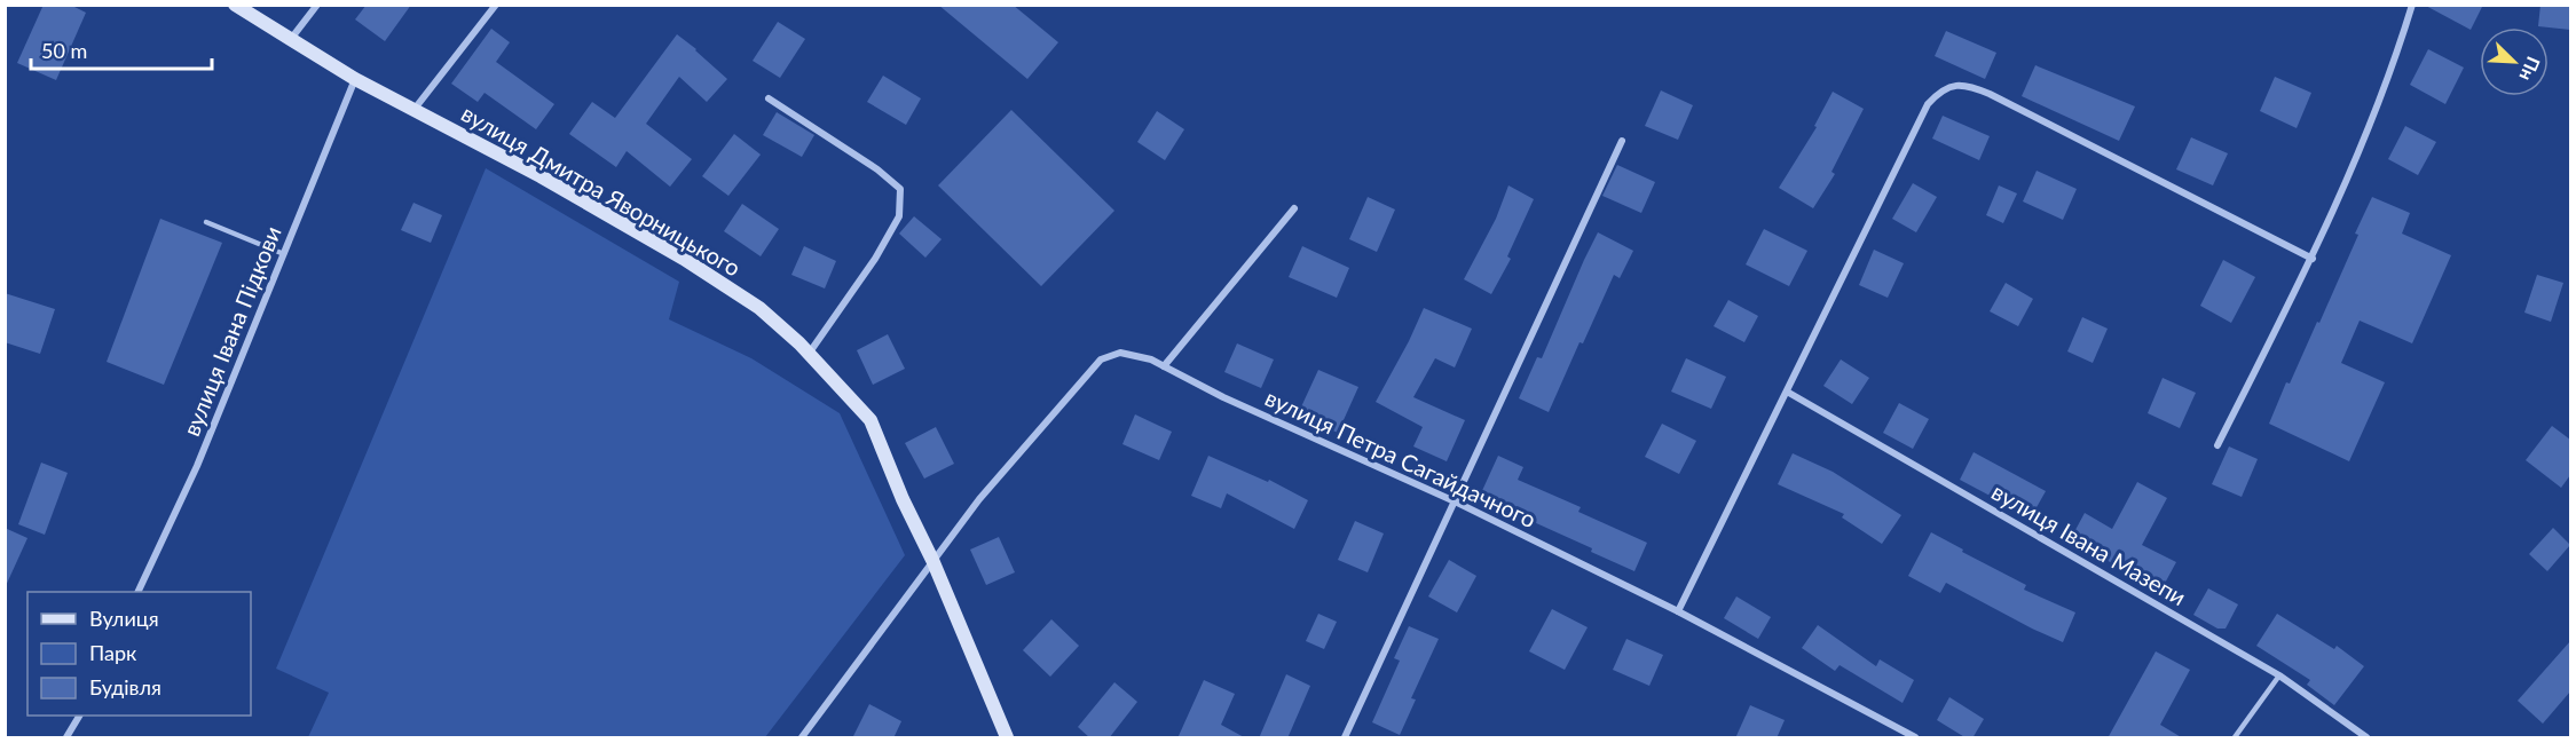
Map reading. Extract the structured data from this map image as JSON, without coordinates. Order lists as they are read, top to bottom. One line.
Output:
{"streets":{"street":["вулиця Дмитра Яворницького","вулиця Івана Підкови","вулиця Петра Сагайдачного","вулиця Івана Мазепи"]},"crossings":[["вулиця Дмитра Яворницького","вулиця Івана Підкови"],["вулиця Дмитра Яворницького","вулиця Петра Сагайдачного"]],"legend":["Вулиця","Парк","Будівля"],"scale_bar":"50 m","north":"bottom right"}
